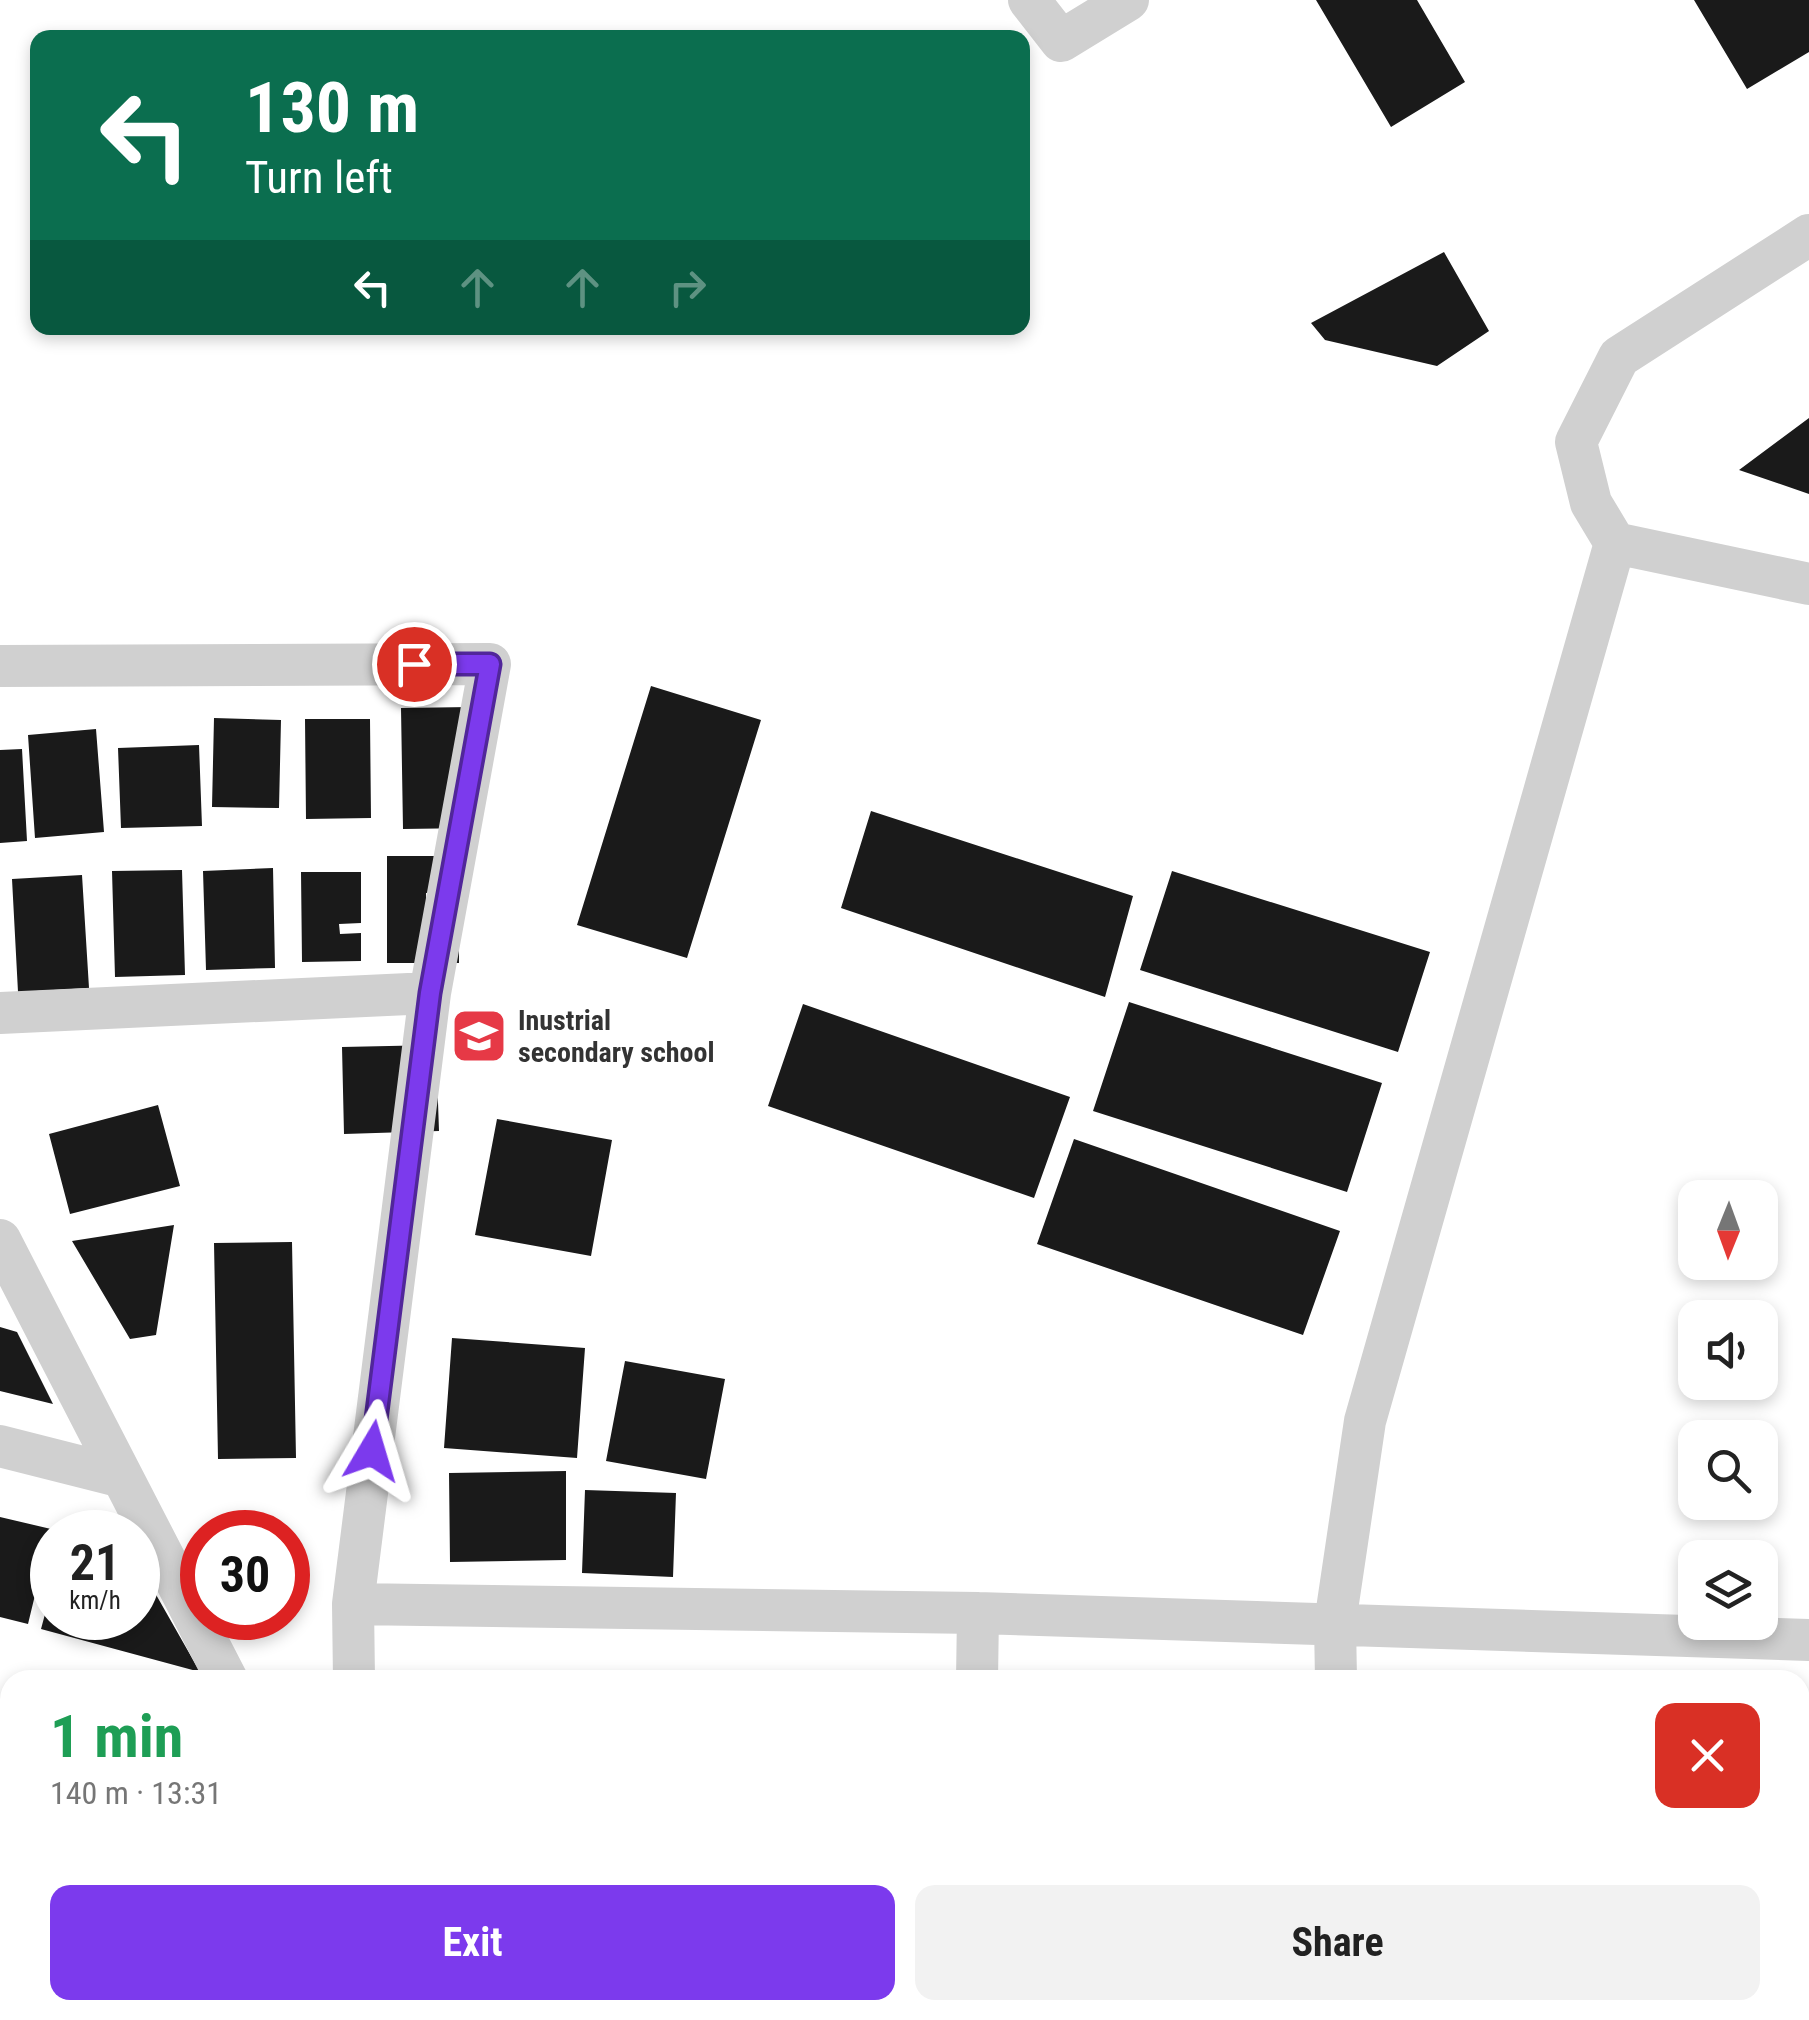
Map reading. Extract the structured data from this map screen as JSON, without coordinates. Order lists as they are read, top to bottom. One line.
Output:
{"places":{"school or university":["Inustrial secondary school"]},"north":"bottom","page":{"turn":["130 m","Turn left"],"speed":"21 km/h","limit":"30","heading":["1 min","140 m · 13:31"],"buttons":["Exit","Share"]}}
